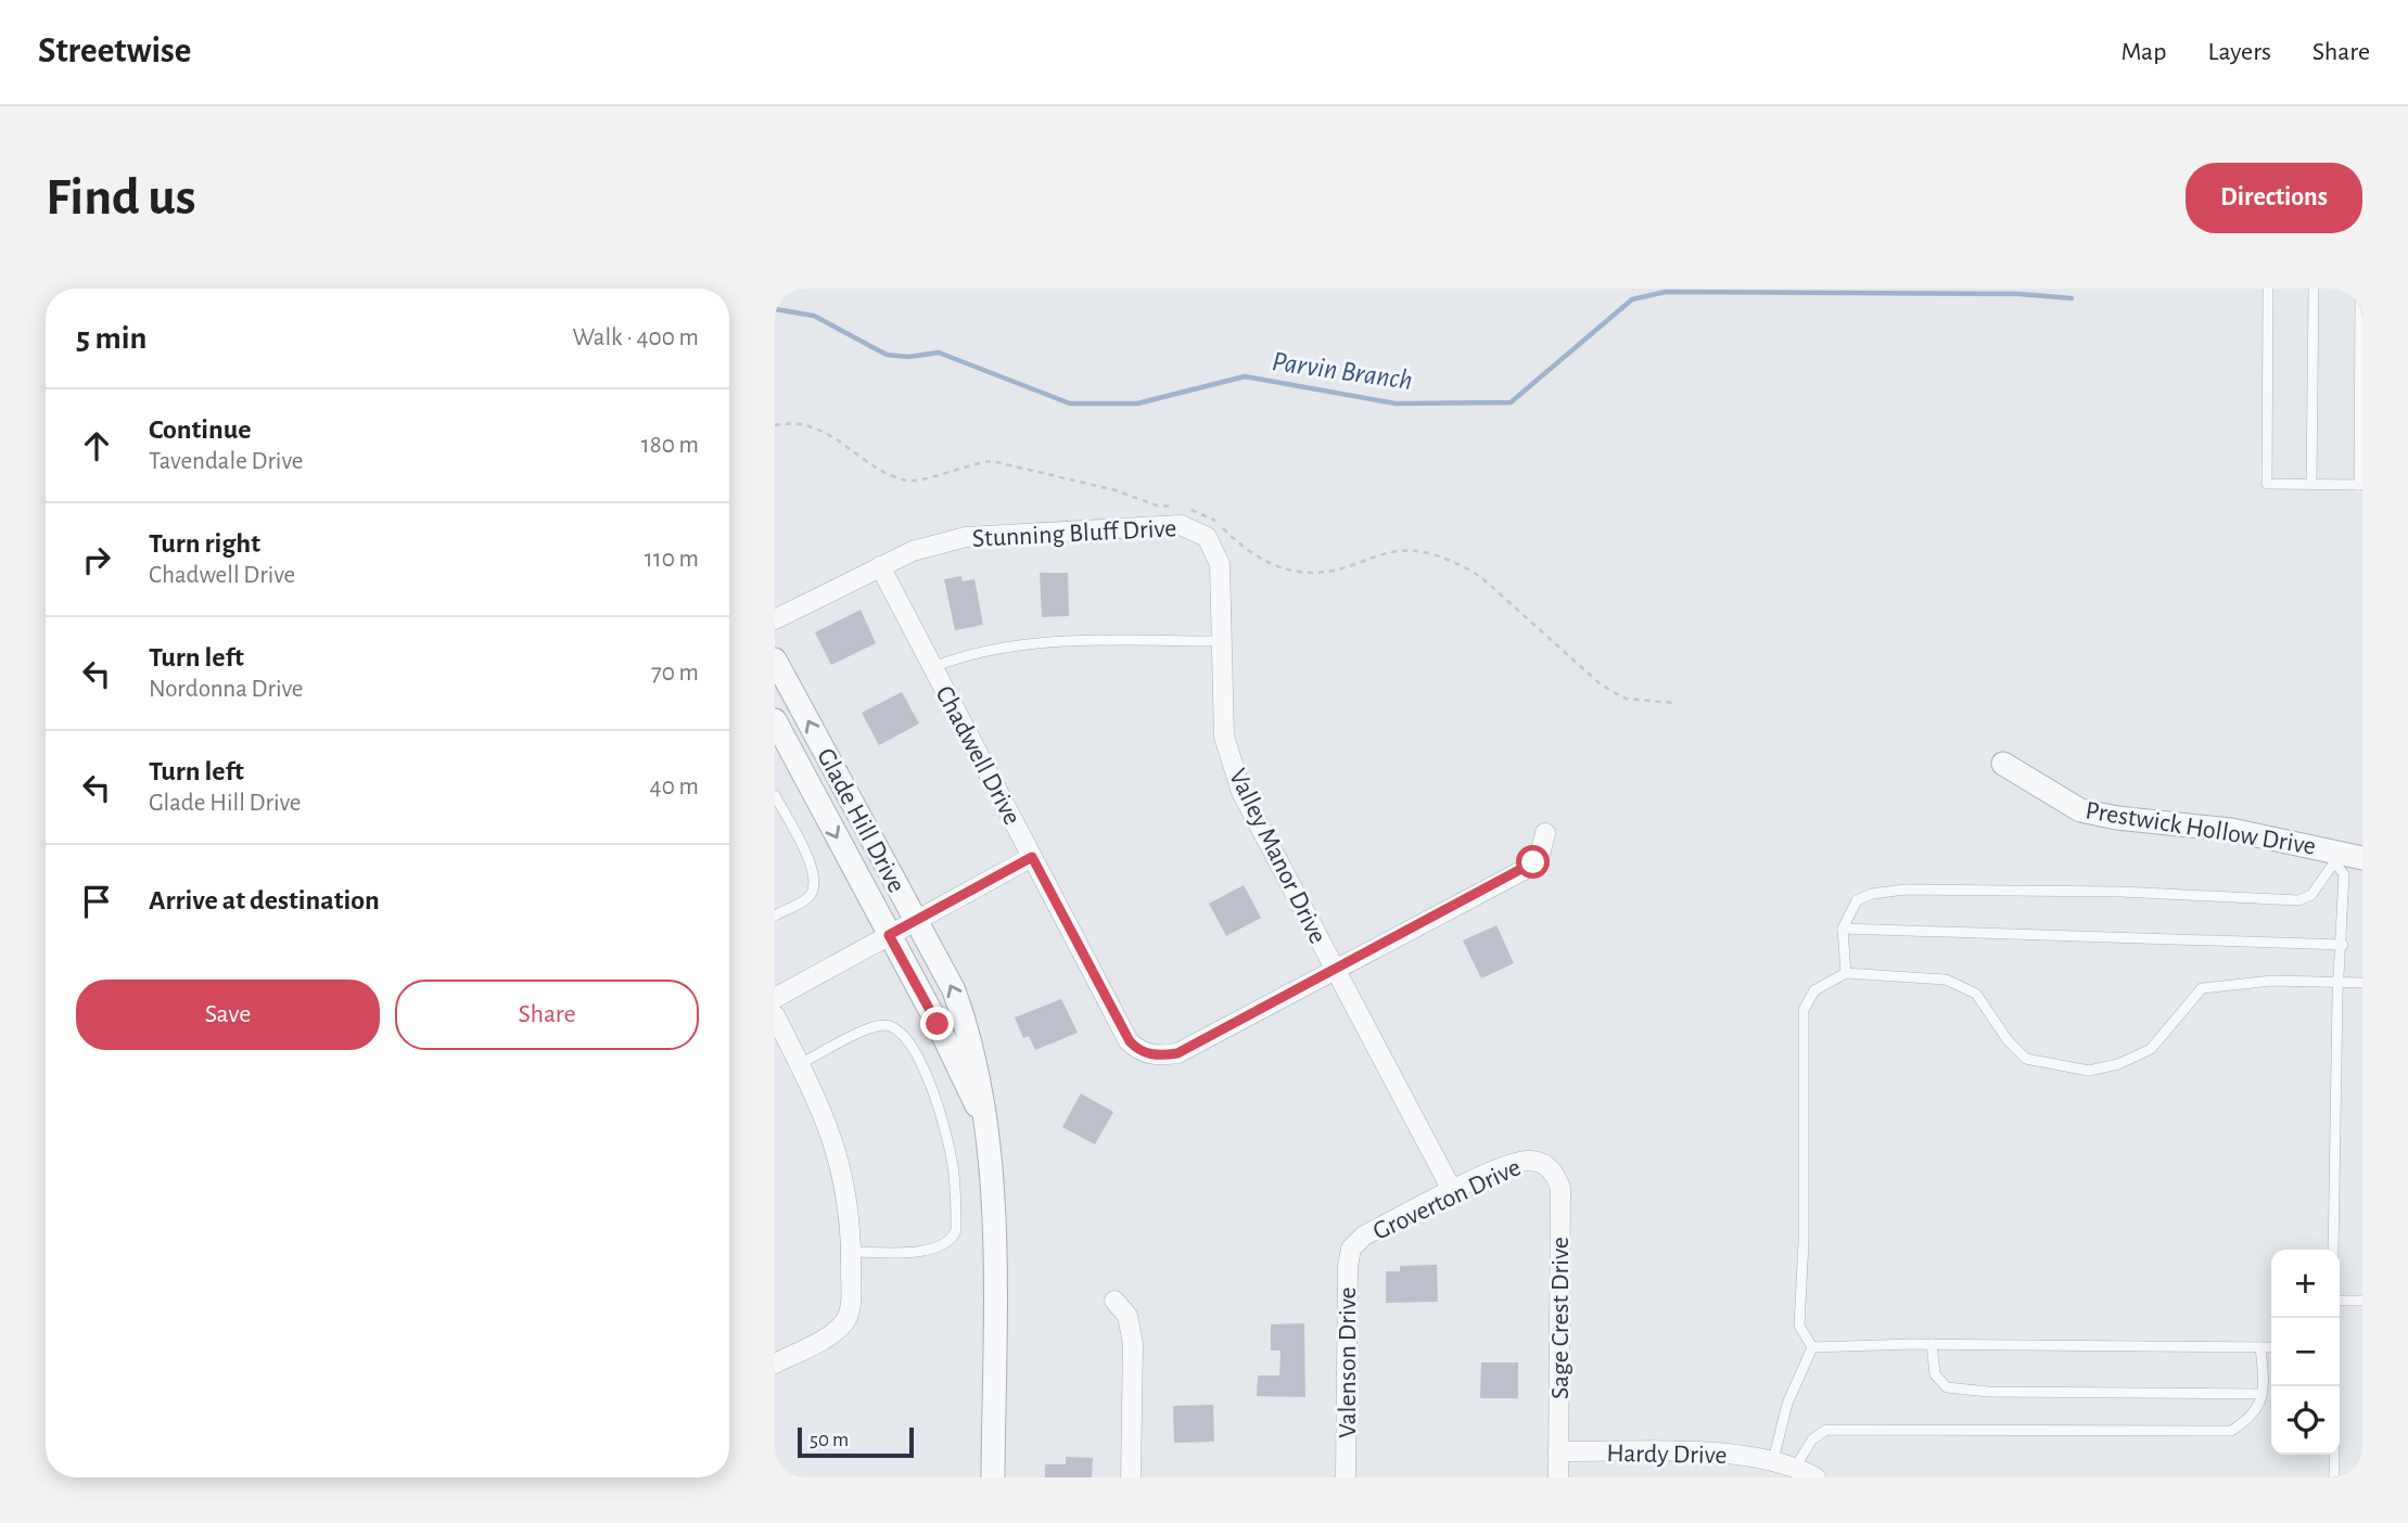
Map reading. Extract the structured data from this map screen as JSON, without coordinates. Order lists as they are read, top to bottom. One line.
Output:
{"streets":{"street":["Stunning Bluff Drive","Chadwell Drive","Glade Hill Drive","Prestwick Hollow Drive","Valley Manor Drive","Groverton Drive","Sage Crest Drive","Valenson Drive","Hardy Drive"]},"crossings":[["Stunning Bluff Drive","Chadwell Drive"],["Stunning Bluff Drive","Valley Manor Drive"],["Chadwell Drive","Valley Manor Drive"],["Valley Manor Drive","Groverton Drive"],["Groverton Drive","Sage Crest Drive"],["Groverton Drive","Valenson Drive"],["Sage Crest Drive","Hardy Drive"]],"water":["Parvin Branch"],"scale_bar":"50 m","page":{"header":"Streetwise","nav":["Map","Layers","Share"],"buttons":["Directions",["Save","Share"]],"title":"Find us","heading":["5 min","Walk · 400 m"],"list":[["Continue","Tavendale Drive","180 m"],["Turn right","Chadwell Drive","110 m"],["Turn left","Nordonna Drive","70 m"],["Turn left","Glade Hill Drive","40 m"],"Arrive at destination"],"map_buttons":["+","−"],"scale":"50 m"}}
